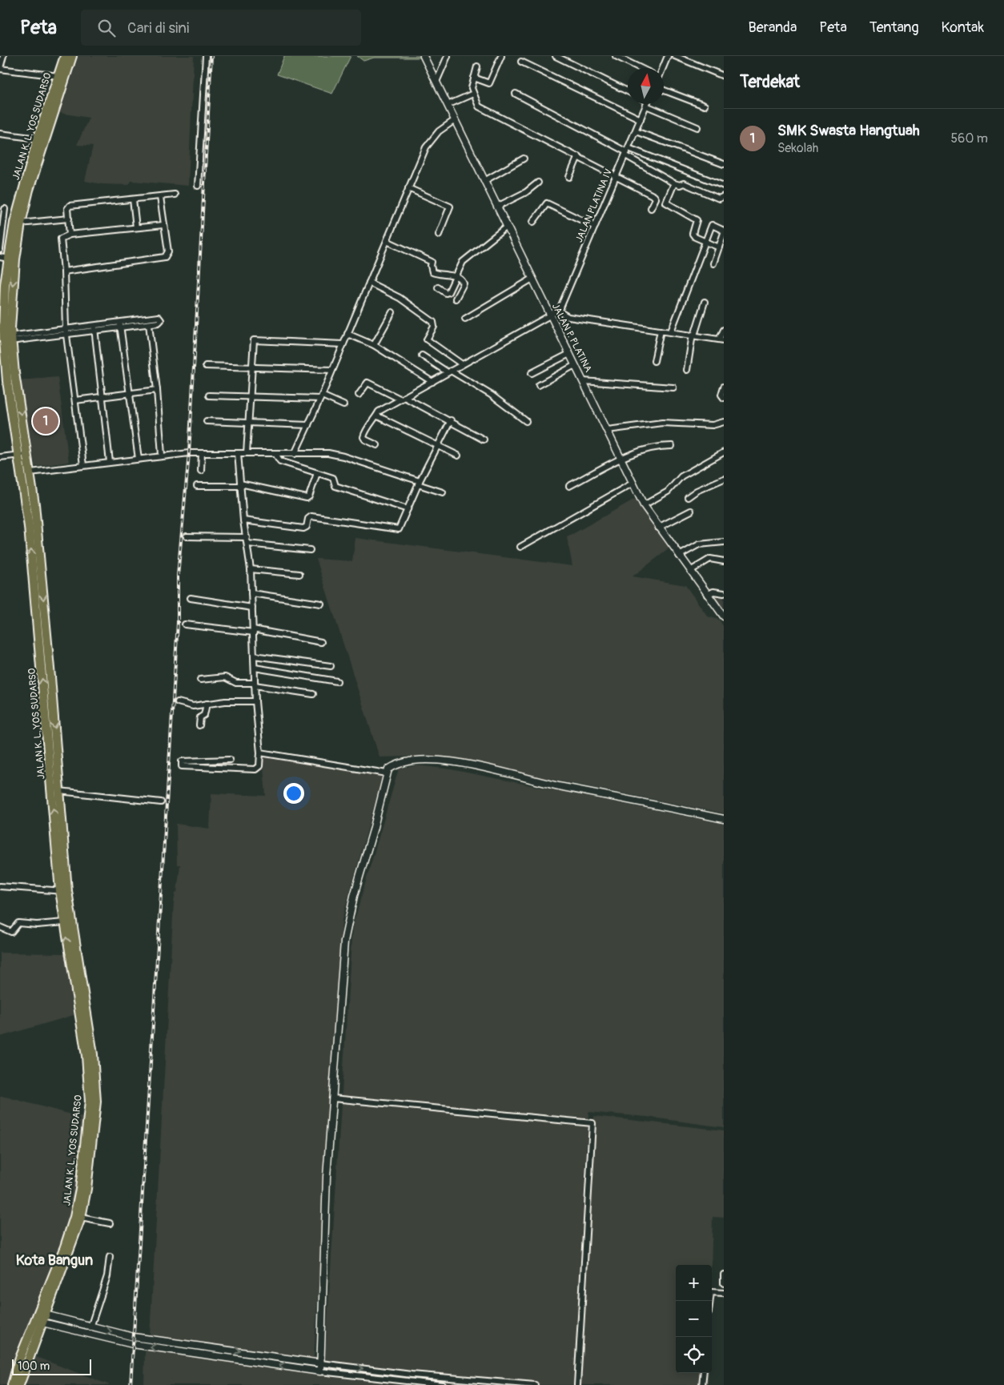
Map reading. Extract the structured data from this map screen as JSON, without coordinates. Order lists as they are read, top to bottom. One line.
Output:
{"streets":{"highway":["JALAN K. L. YOS SUDARSO"],"street":["JALAN PLATINA IV","JALAN P. PLATINA"]},"crossings":[["JALAN PLATINA IV","JALAN P. PLATINA"]],"districts":["Kota Bangun"],"scale_bar":"100 m","north":"top","page":{"header":"Peta","search":"Cari di sini","nav":["Beranda","Peta","Tentang","Kontak"],"heading":"Terdekat","list":[{"mark":"1","name":"SMK Swasta Hangtuah","note":"Sekolah","value":"560 m"}],"pins":"1","map_buttons":["+","−"],"scale":"100 m"}}
